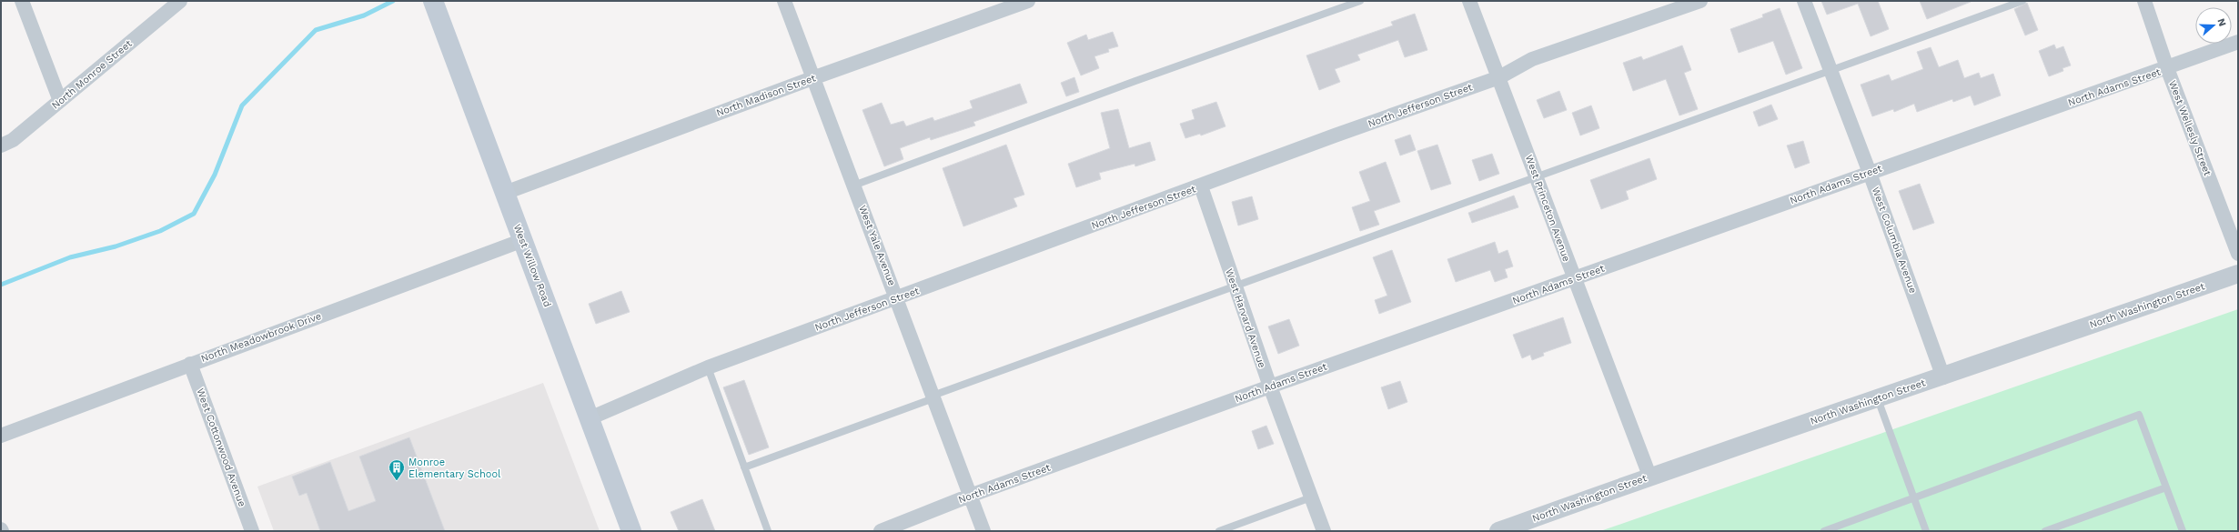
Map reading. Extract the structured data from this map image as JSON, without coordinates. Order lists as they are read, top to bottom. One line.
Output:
{"streets":{"main road":["West Willow Road"],"street":["North Monroe Street","North Adams Street","North Madison Street","North Jefferson Street","West Wellesly Street","West Princeton Avenue","West Columbia Avenue","West Yale Avenue","North Washington Street","West Harvard Avenue","North Meadowbrook Drive","West Cottonwood Avenue"]},"crossings":[["North Adams Street","West Wellesly Street"],["North Adams Street","West Princeton Avenue"],["North Adams Street","West Columbia Avenue"],["North Adams Street","West Yale Avenue"],["North Adams Street","West Harvard Avenue"],["North Madison Street","West Yale Avenue"],["North Madison Street","West Willow Road"],["North Jefferson Street","West Princeton Avenue"],["North Jefferson Street","West Yale Avenue"],["North Jefferson Street","West Willow Road"],["North Jefferson Street","West Harvard Avenue"],["West Princeton Avenue","North Washington Street"],["West Columbia Avenue","North Washington Street"],["West Willow Road","North Meadowbrook Drive"],["North Meadowbrook Drive","West Cottonwood Avenue"]],"places":{"building":["Monroe Elementary School"]},"north":"right"}
